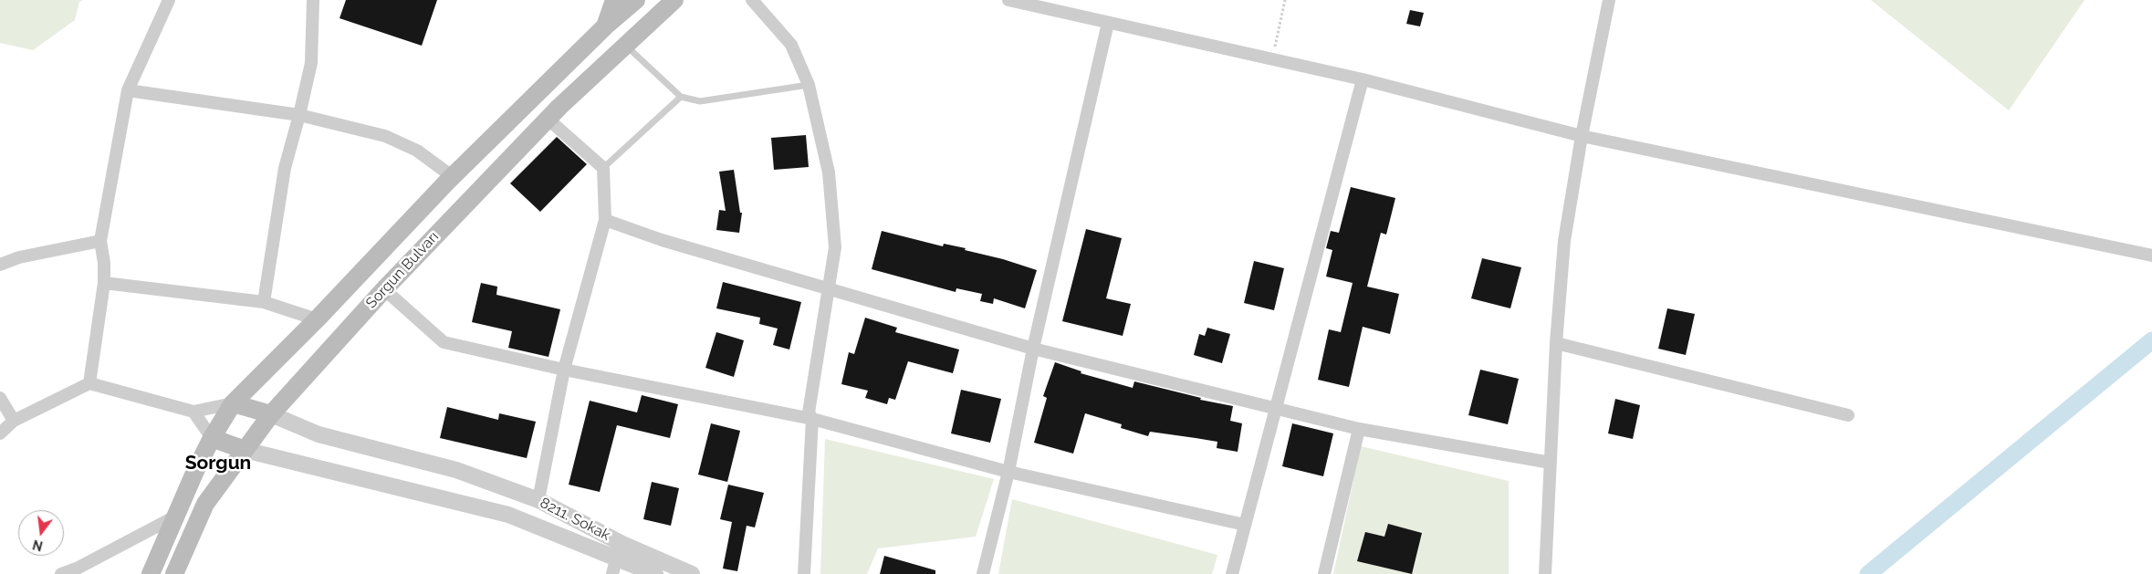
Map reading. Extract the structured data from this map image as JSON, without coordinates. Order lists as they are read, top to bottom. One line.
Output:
{"streets":{"main road":["Sorgun Bulvarı"],"street":["8211. Sokak"]},"crossings":[["Sorgun Bulvarı","8211. Sokak"]],"districts":["Sorgun"],"north":"bottom"}
